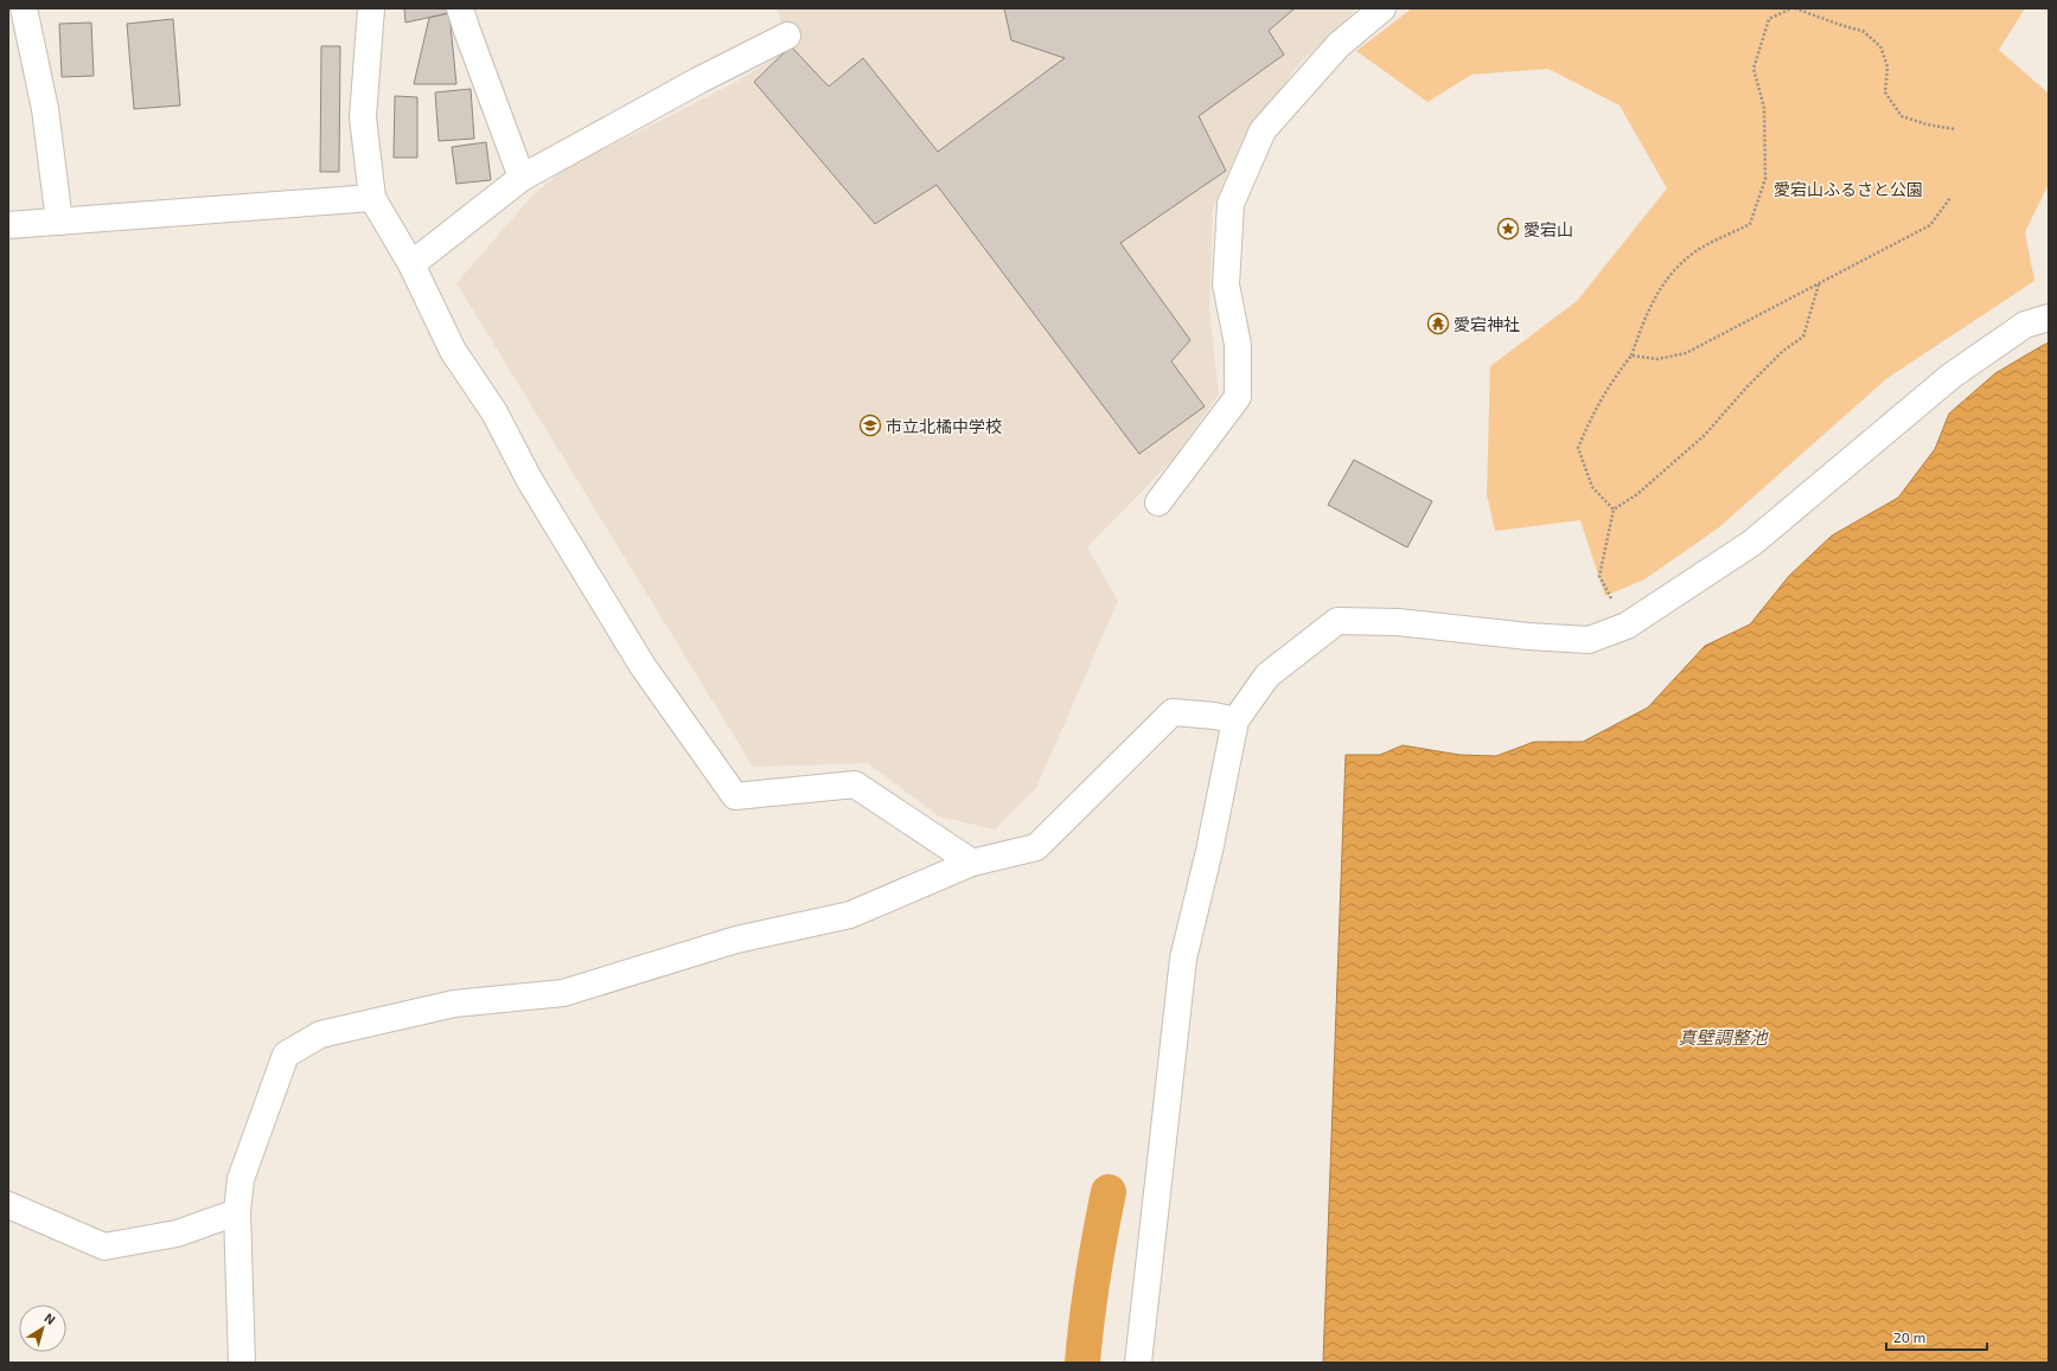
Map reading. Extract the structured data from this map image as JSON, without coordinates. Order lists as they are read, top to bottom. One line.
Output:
{"water":["真壁調整池"],"parks":["愛宕山ふるさと公園"],"places":{"place":["愛宕山"],"temple":["愛宕神社"],"school or university":["市立北橘中学校"]},"scale_bar":"20 m","north":"top right"}
